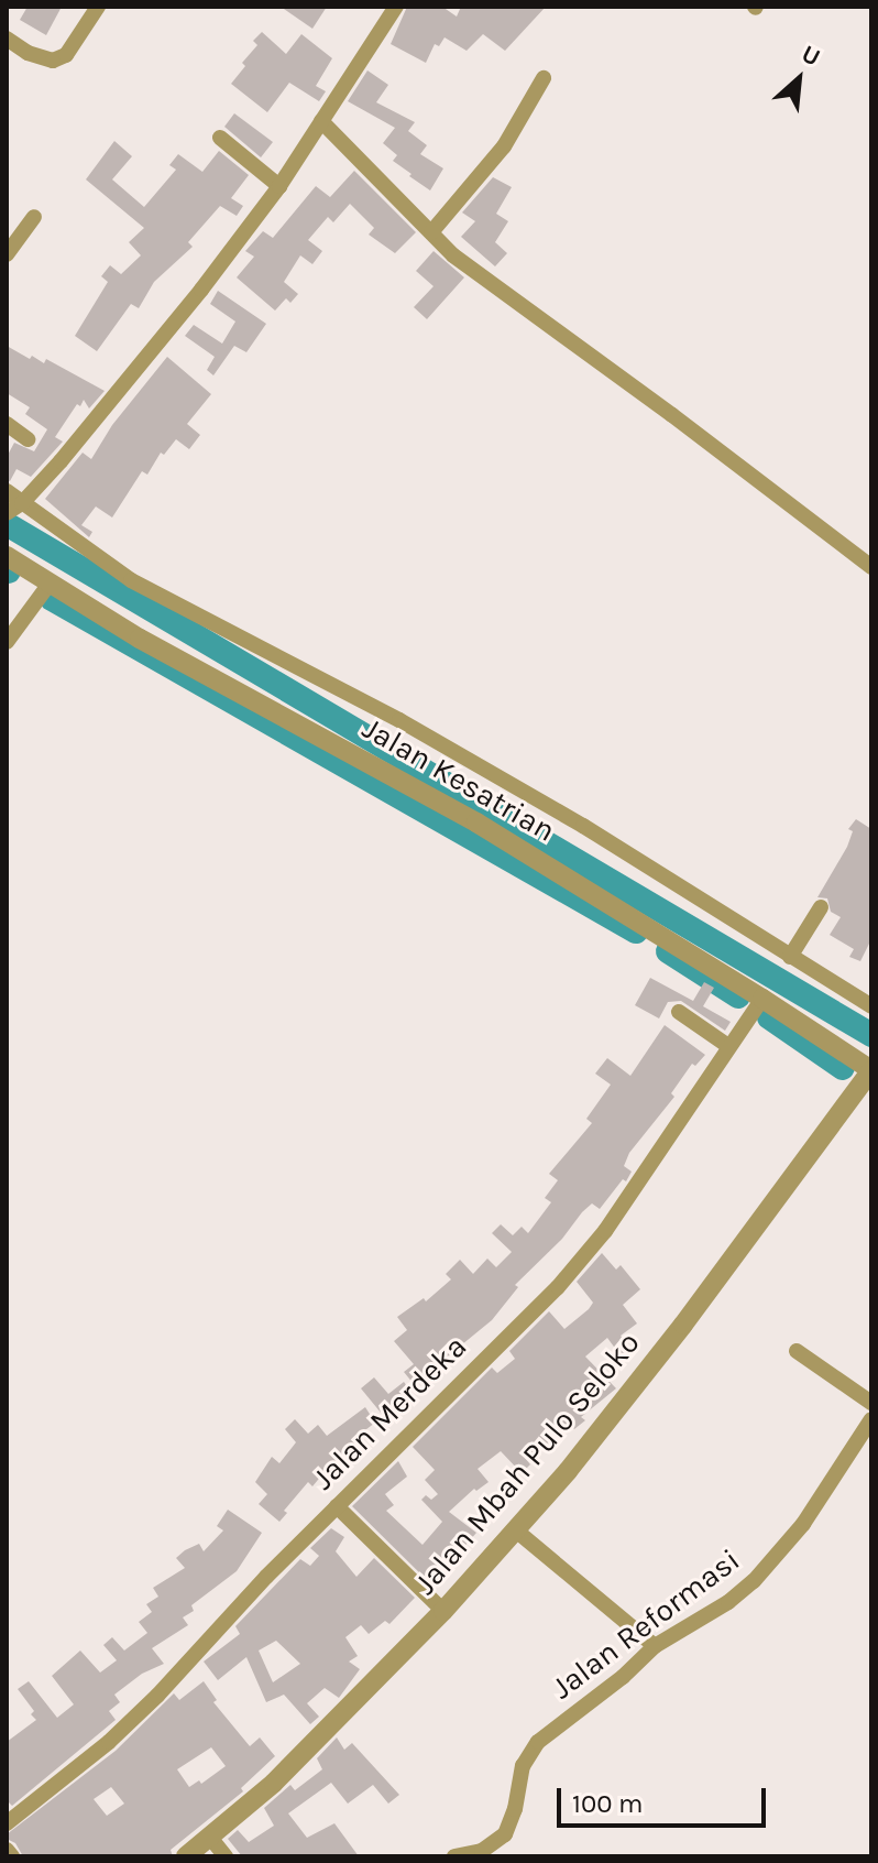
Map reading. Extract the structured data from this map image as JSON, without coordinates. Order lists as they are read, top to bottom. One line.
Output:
{"streets":{"street":["Jalan Kesatrian","Jalan Merdeka","Jalan Mbah Pulo Seloko","Jalan Reformasi"]},"crossings":[["Jalan Kesatrian","Jalan Merdeka"],["Jalan Kesatrian","Jalan Mbah Pulo Seloko"]],"scale_bar":"100 m","north":"top right"}
